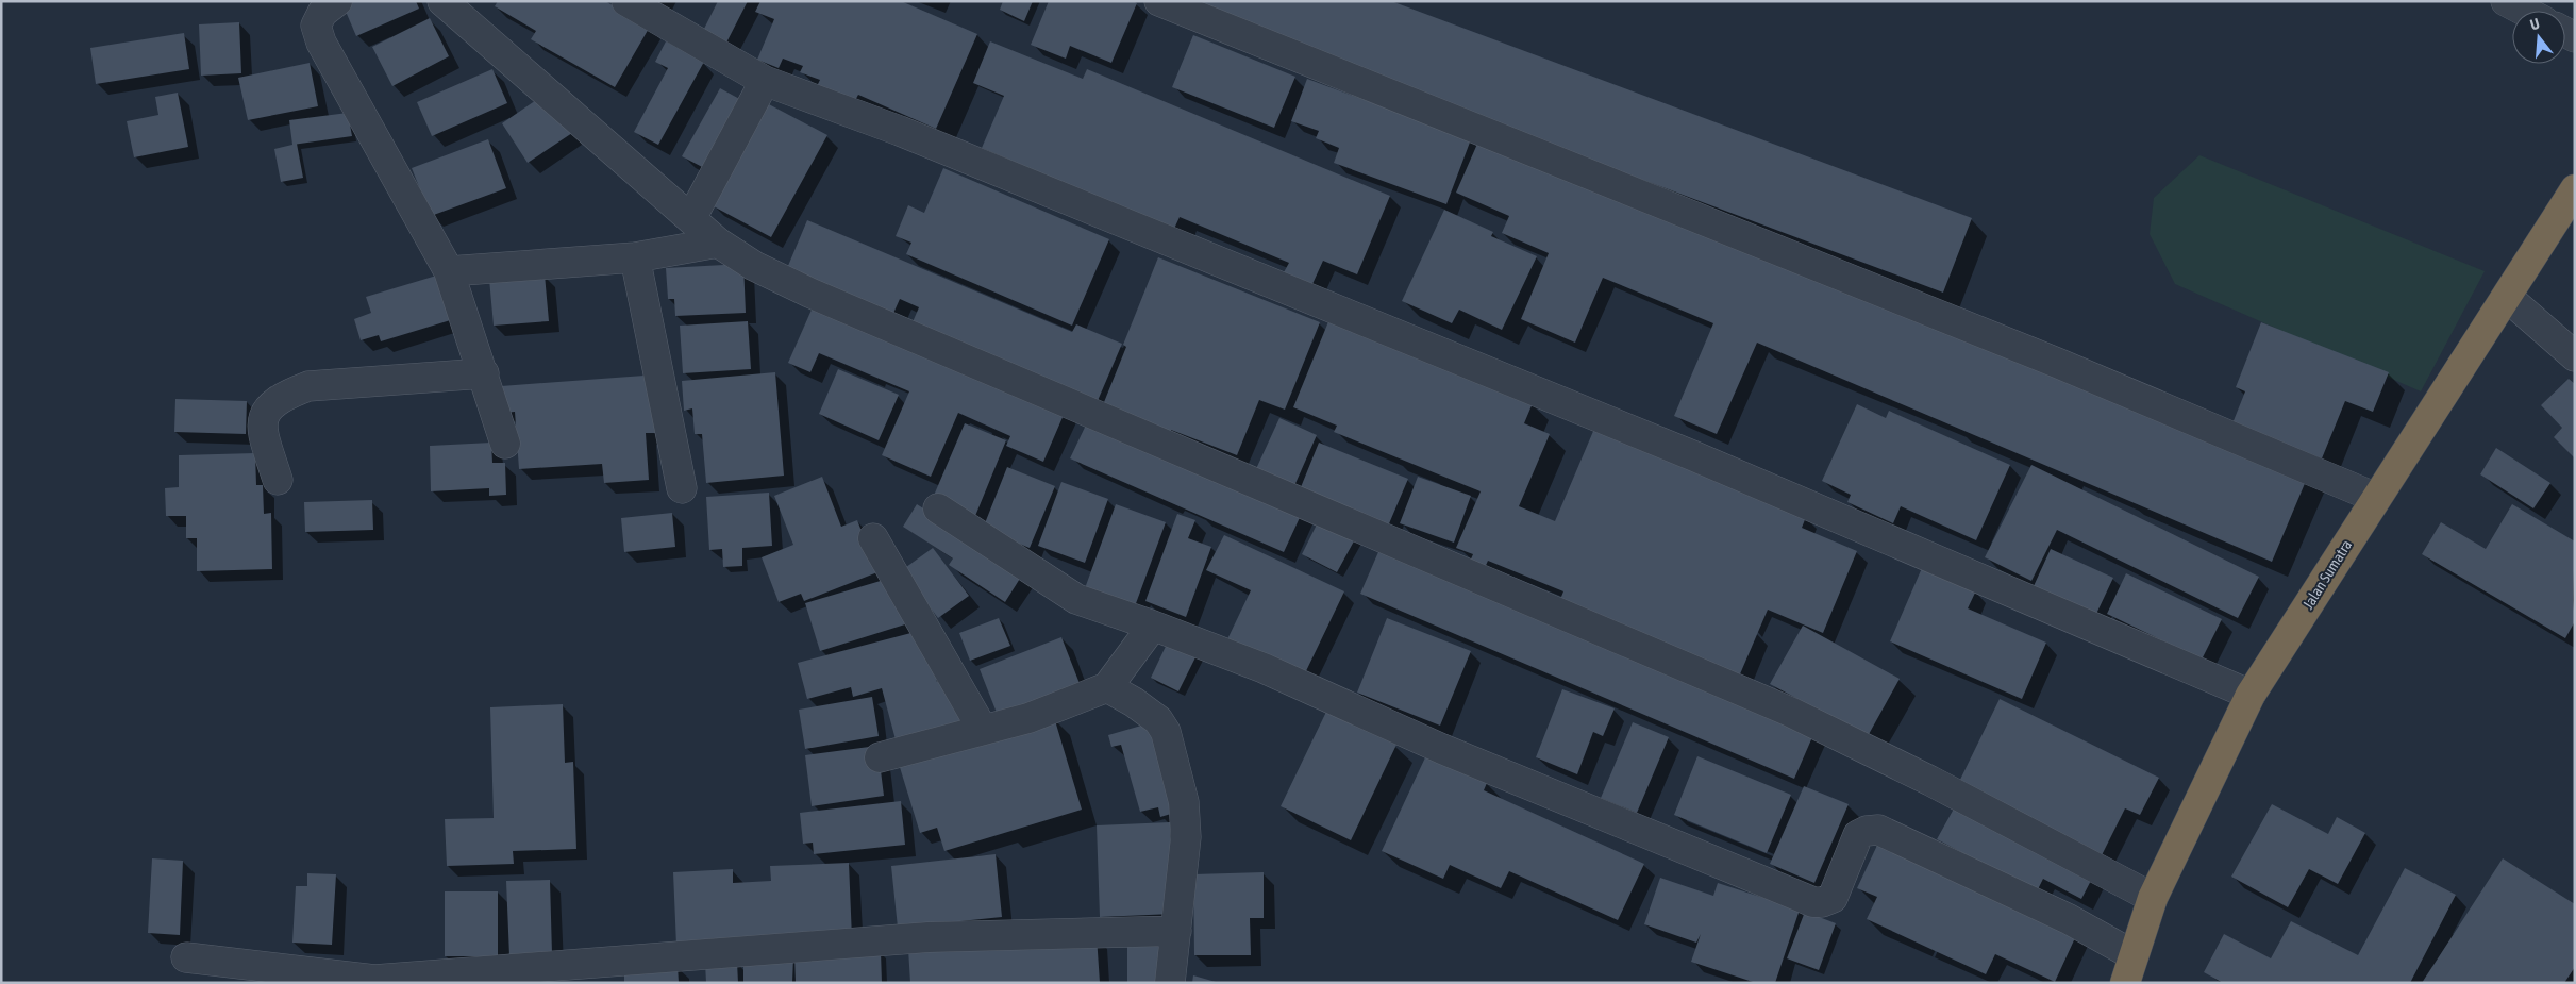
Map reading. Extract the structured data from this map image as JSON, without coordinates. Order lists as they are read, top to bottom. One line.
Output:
{"streets":{"highway":["Jalan Sumatra"]},"north":"top"}
